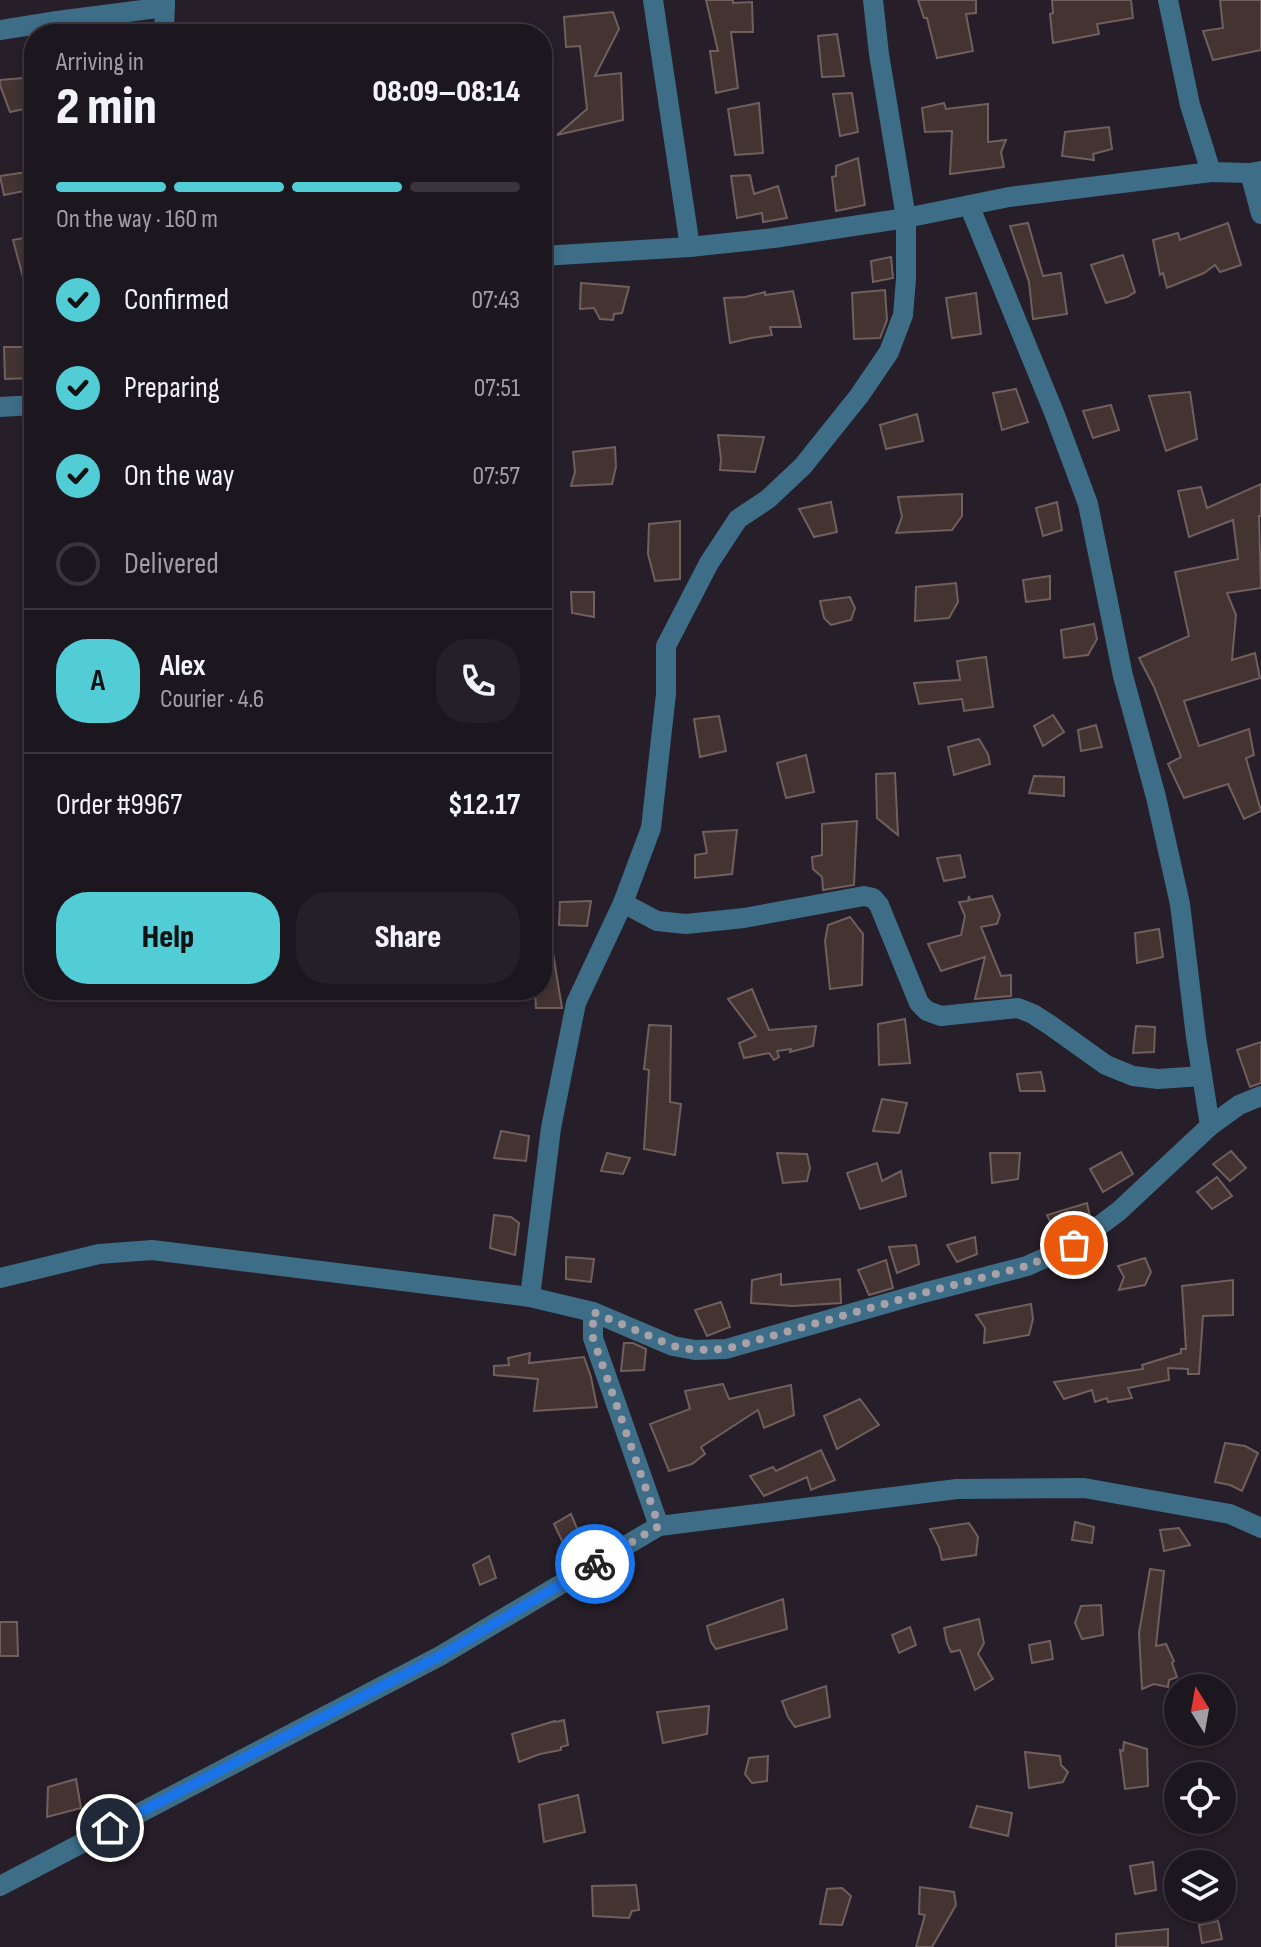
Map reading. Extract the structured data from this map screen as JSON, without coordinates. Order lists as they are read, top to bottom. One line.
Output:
{"north":"top","page":{"heading":["2 min","Arriving in","08:09–08:14"],"panel":["Alex","Courier · 4.6","Order #9967","$12.17"],"bar":"On the way · 160 m","list":[["Confirmed","07:43"],["Preparing","07:51"],["On the way","07:57"],"Delivered"],"round":"A","buttons":["Help","Share"]}}
